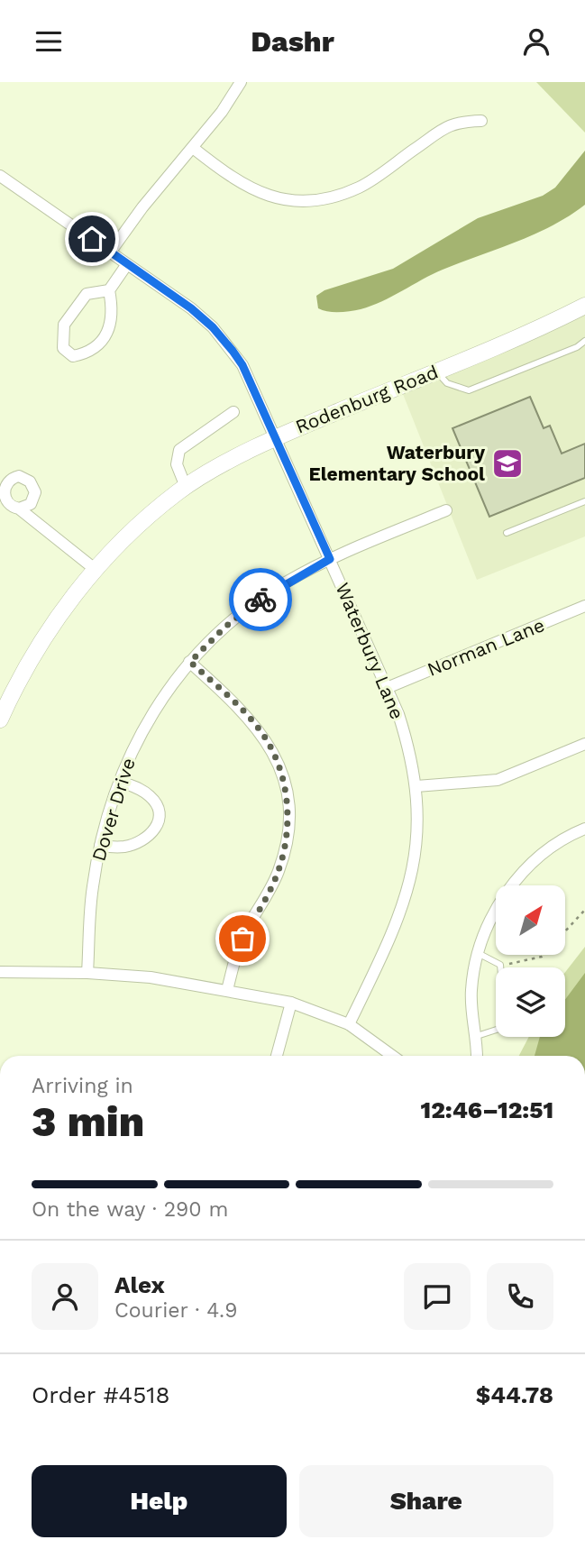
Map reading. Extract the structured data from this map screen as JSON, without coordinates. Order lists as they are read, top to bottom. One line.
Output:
{"streets":{"street":["Rodenburg Road","Norman Lane","Waterbury Lane","Dover Drive"]},"crossings":[["Rodenburg Road","Waterbury Lane"],["Norman Lane","Waterbury Lane"],["Waterbury Lane","Dover Drive"]],"places":{"school or university":["Waterbury Elementary School"]},"north":"top right","page":{"header":"Dashr","heading":["3 min","Arriving in","12:46–12:51"],"panel":["Alex","Courier · 4.9","Order #4518","$44.78"],"bar":"On the way · 290 m","buttons":["Help","Share"]}}
